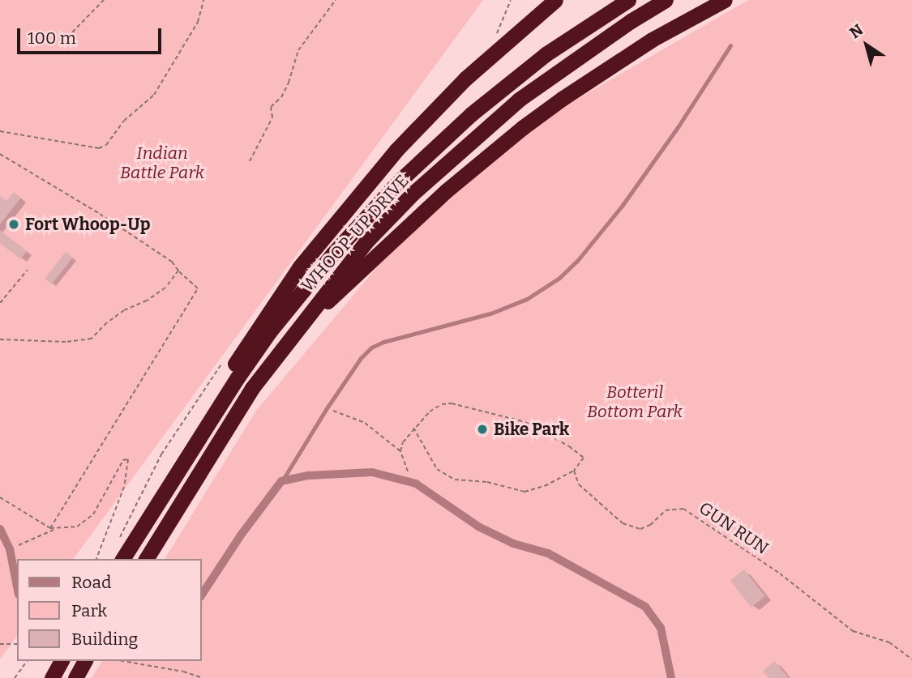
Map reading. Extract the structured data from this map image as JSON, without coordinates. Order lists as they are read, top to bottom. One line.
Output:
{"streets":{"highway":["WHOOP-UP DRIVE"],"path":["GUN RUN"]},"parks":["Indian Battle Park","Botteril Bottom Park"],"places":["Fort Whoop-Up","Bike Park"],"legend":["Road","Park","Building"],"scale_bar":"100 m","north":"top left"}
